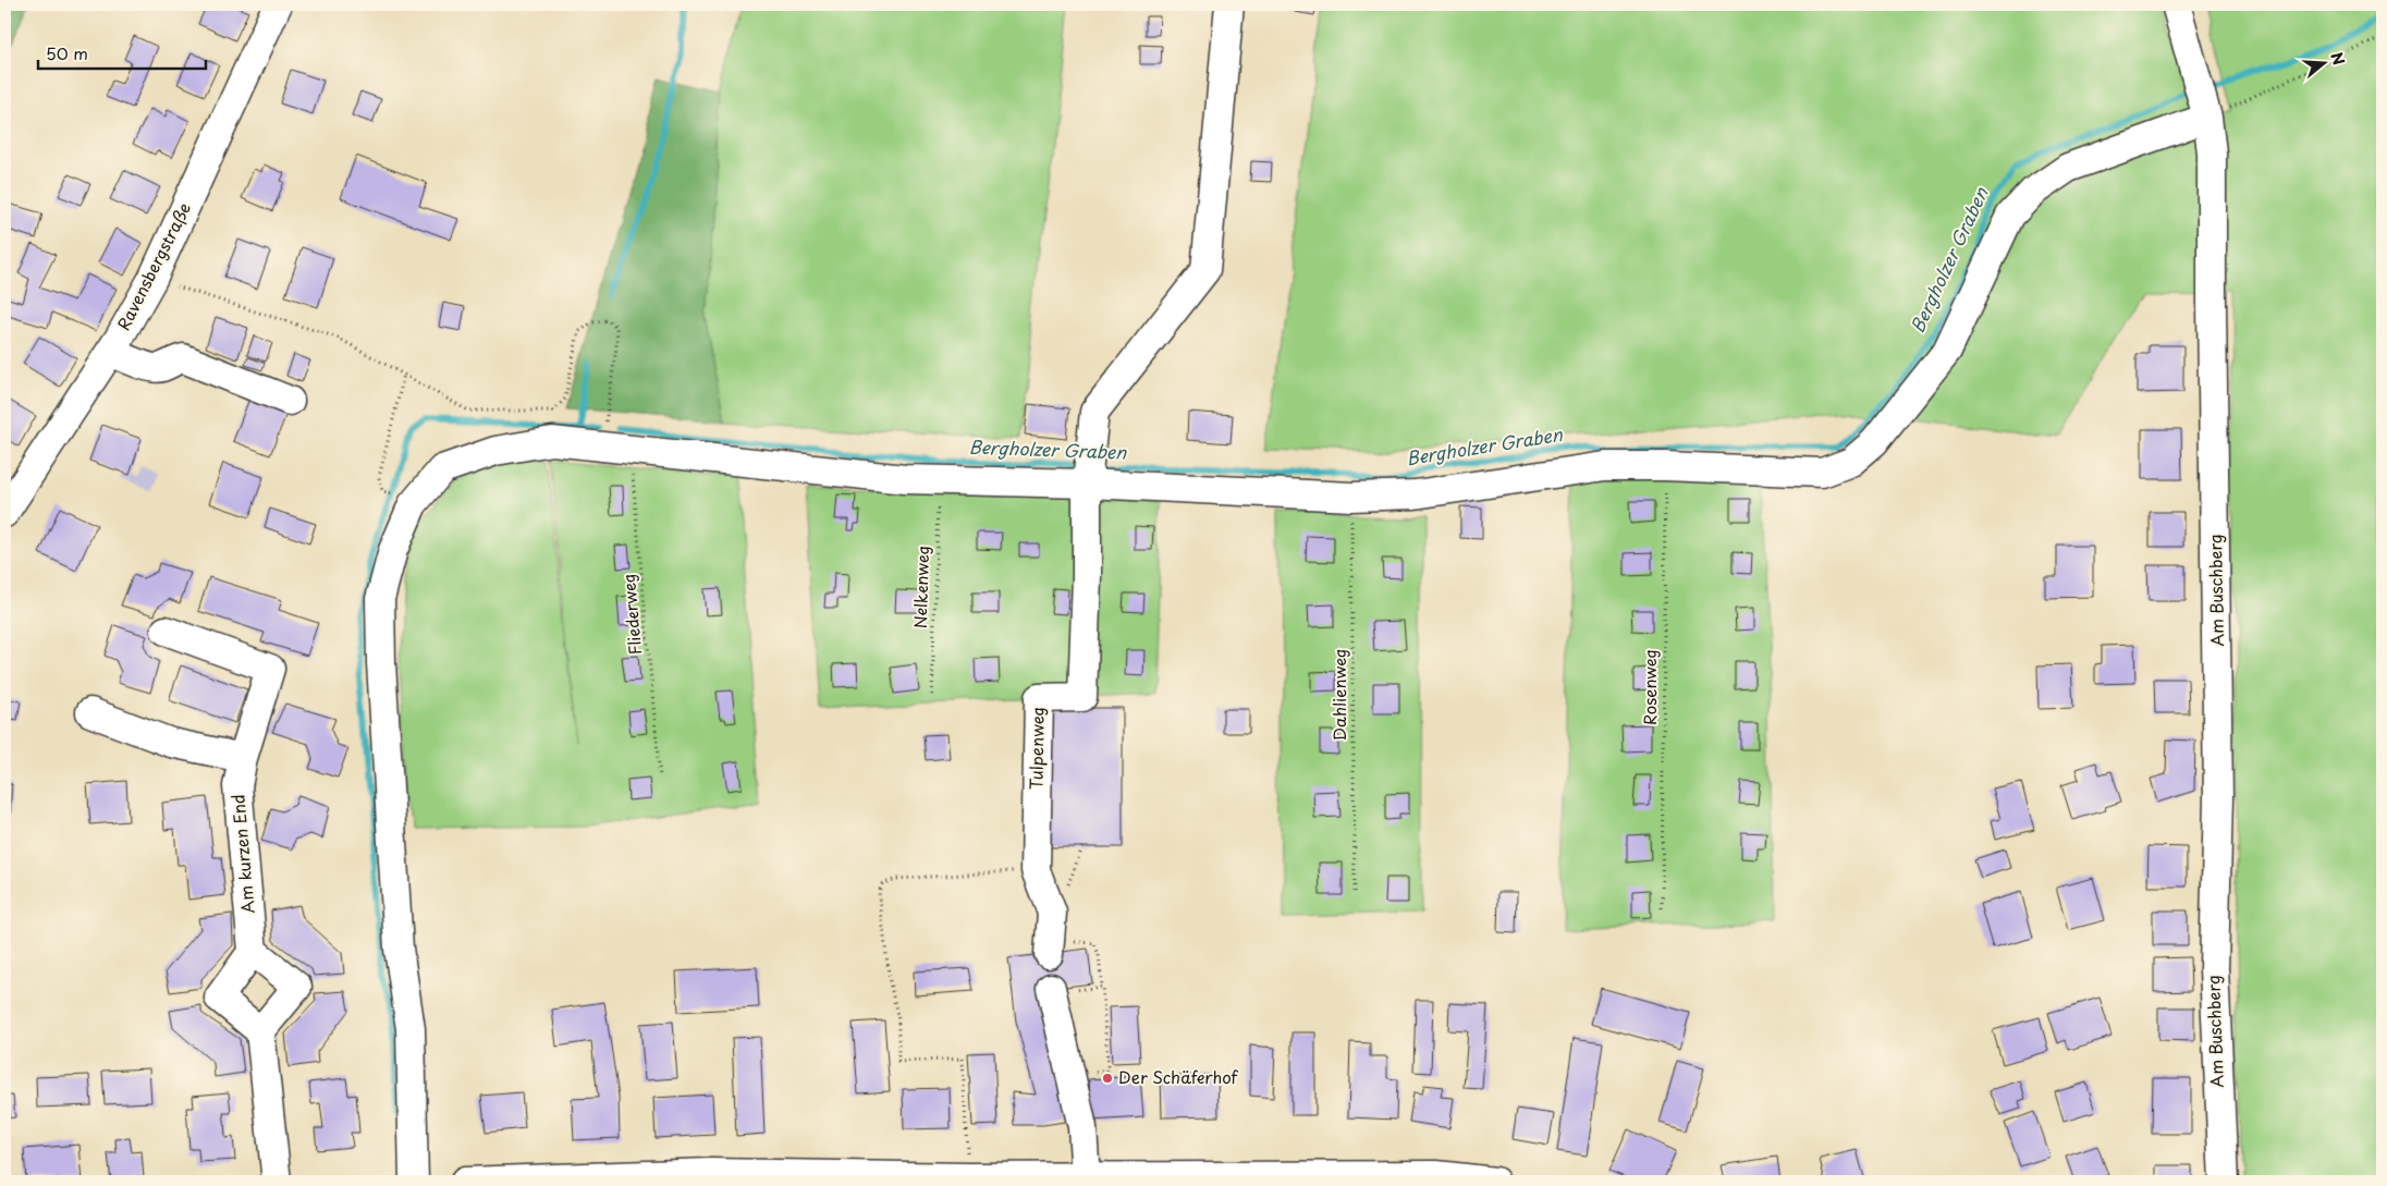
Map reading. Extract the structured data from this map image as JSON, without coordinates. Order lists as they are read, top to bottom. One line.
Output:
{"streets":{"street":["Ravensbergstraße","Am Buschberg","Tulpenweg","Am kurzen End"],"path":["Nelkenweg","Fliederweg","Rosenweg","Dahlienweg"]},"water":["Bergholzer Graben"],"places":["Der Schäferhof"],"scale_bar":"50 m","north":"right"}
